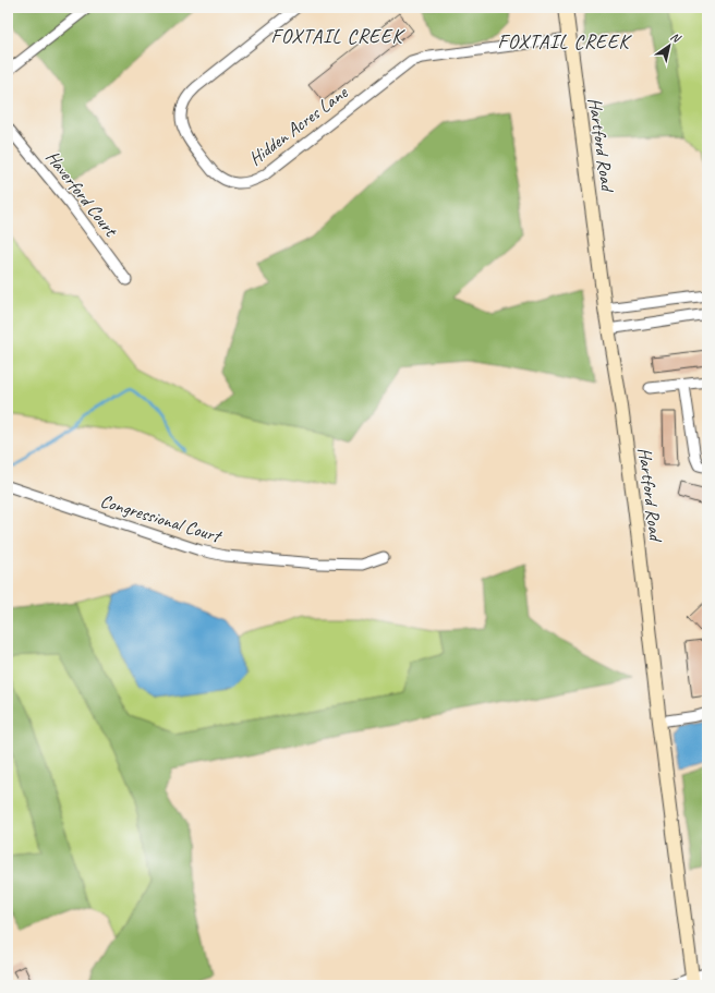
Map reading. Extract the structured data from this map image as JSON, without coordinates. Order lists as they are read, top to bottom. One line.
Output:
{"streets":{"main road":["Hartford Road"],"street":["Hidden Acres Lane","Haverford Court","Congressional Court"]},"crossings":[["Hidden Acres Lane","Hartford Road"]],"districts":["FOXTAIL CREEK","FOXTAIL CREEK"],"north":"top right"}
